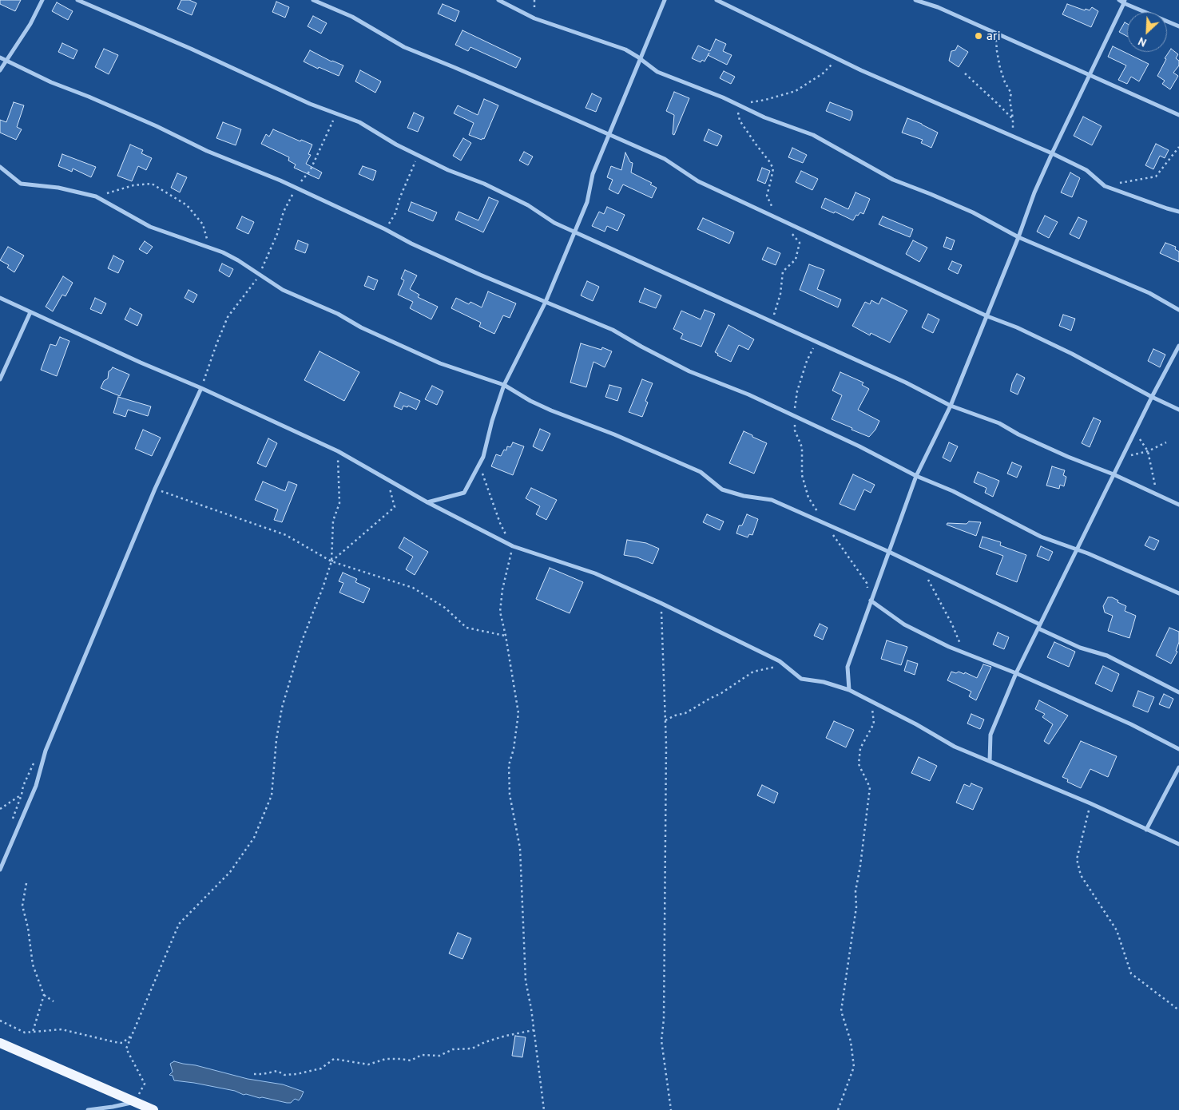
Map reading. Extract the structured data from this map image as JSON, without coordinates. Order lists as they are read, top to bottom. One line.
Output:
{"places":["ari"],"north":"bottom left"}
